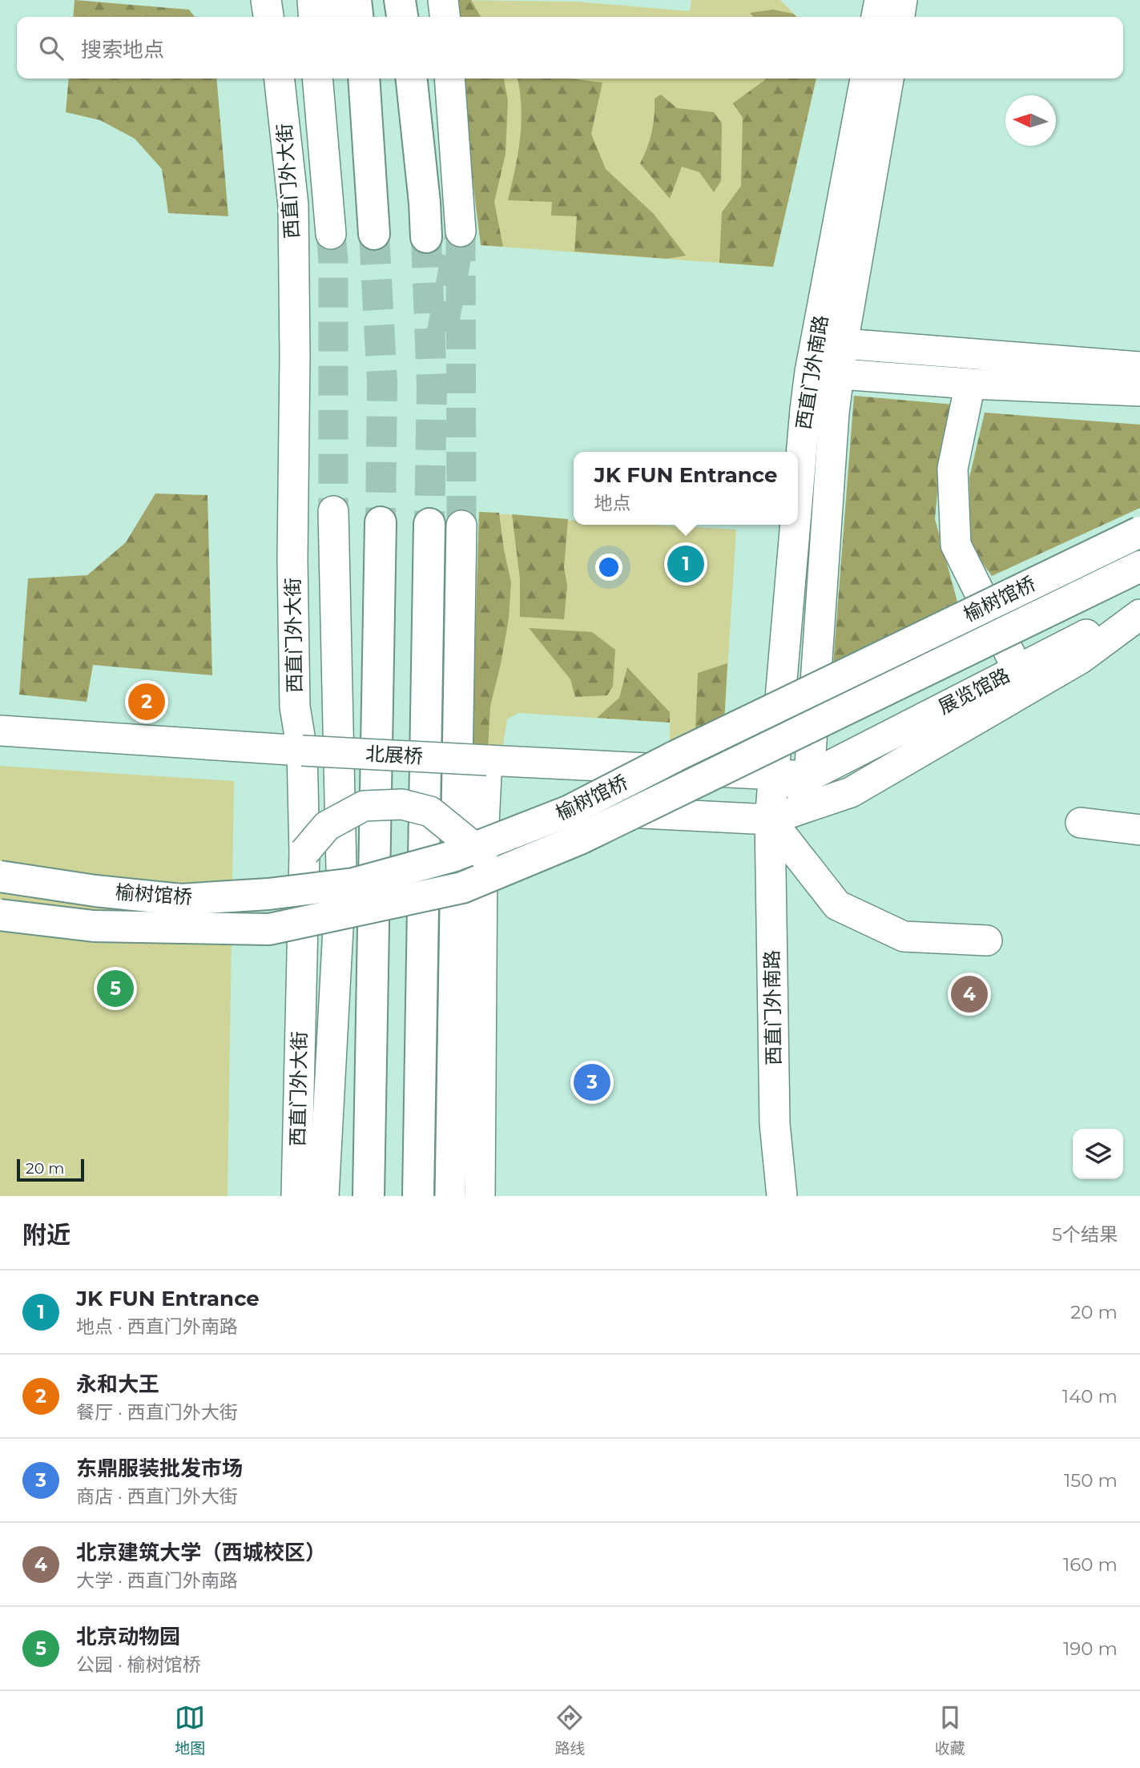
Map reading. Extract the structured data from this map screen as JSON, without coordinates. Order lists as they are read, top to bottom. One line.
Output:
{"streets":{"main road":["榆树馆桥"],"street":["西直门外大街","西直门外南路","展览馆路","北展桥"]},"crossings":[["西直门外大街","北展桥"],["西直门外南路","展览馆路"]],"scale_bar":"20 m","north":"left","page":{"search":"搜索地点","popup":["JK FUN Entrance","地点"],"pins":["1","2","5","4","3"],"scale":"20 m","heading":["附近","5个结果"],"list":[{"mark":"1","name":"JK FUN Entrance","note":"地点 · 西直门外南路","value":"20 m"},{"mark":"2","name":"永和大王","note":"餐厅 · 西直门外大街","value":"140 m"},{"mark":"3","name":"东鼎服装批发市场","note":"商店 · 西直门外大街","value":"150 m"},{"mark":"4","name":"北京建筑大学（西城校区）","note":"大学 · 西直门外南路","value":"160 m"},{"mark":"5","name":"北京动物园","note":"公园 · 榆树馆桥","value":"190 m"}],"nav":["地图","路线","收藏"]}}
